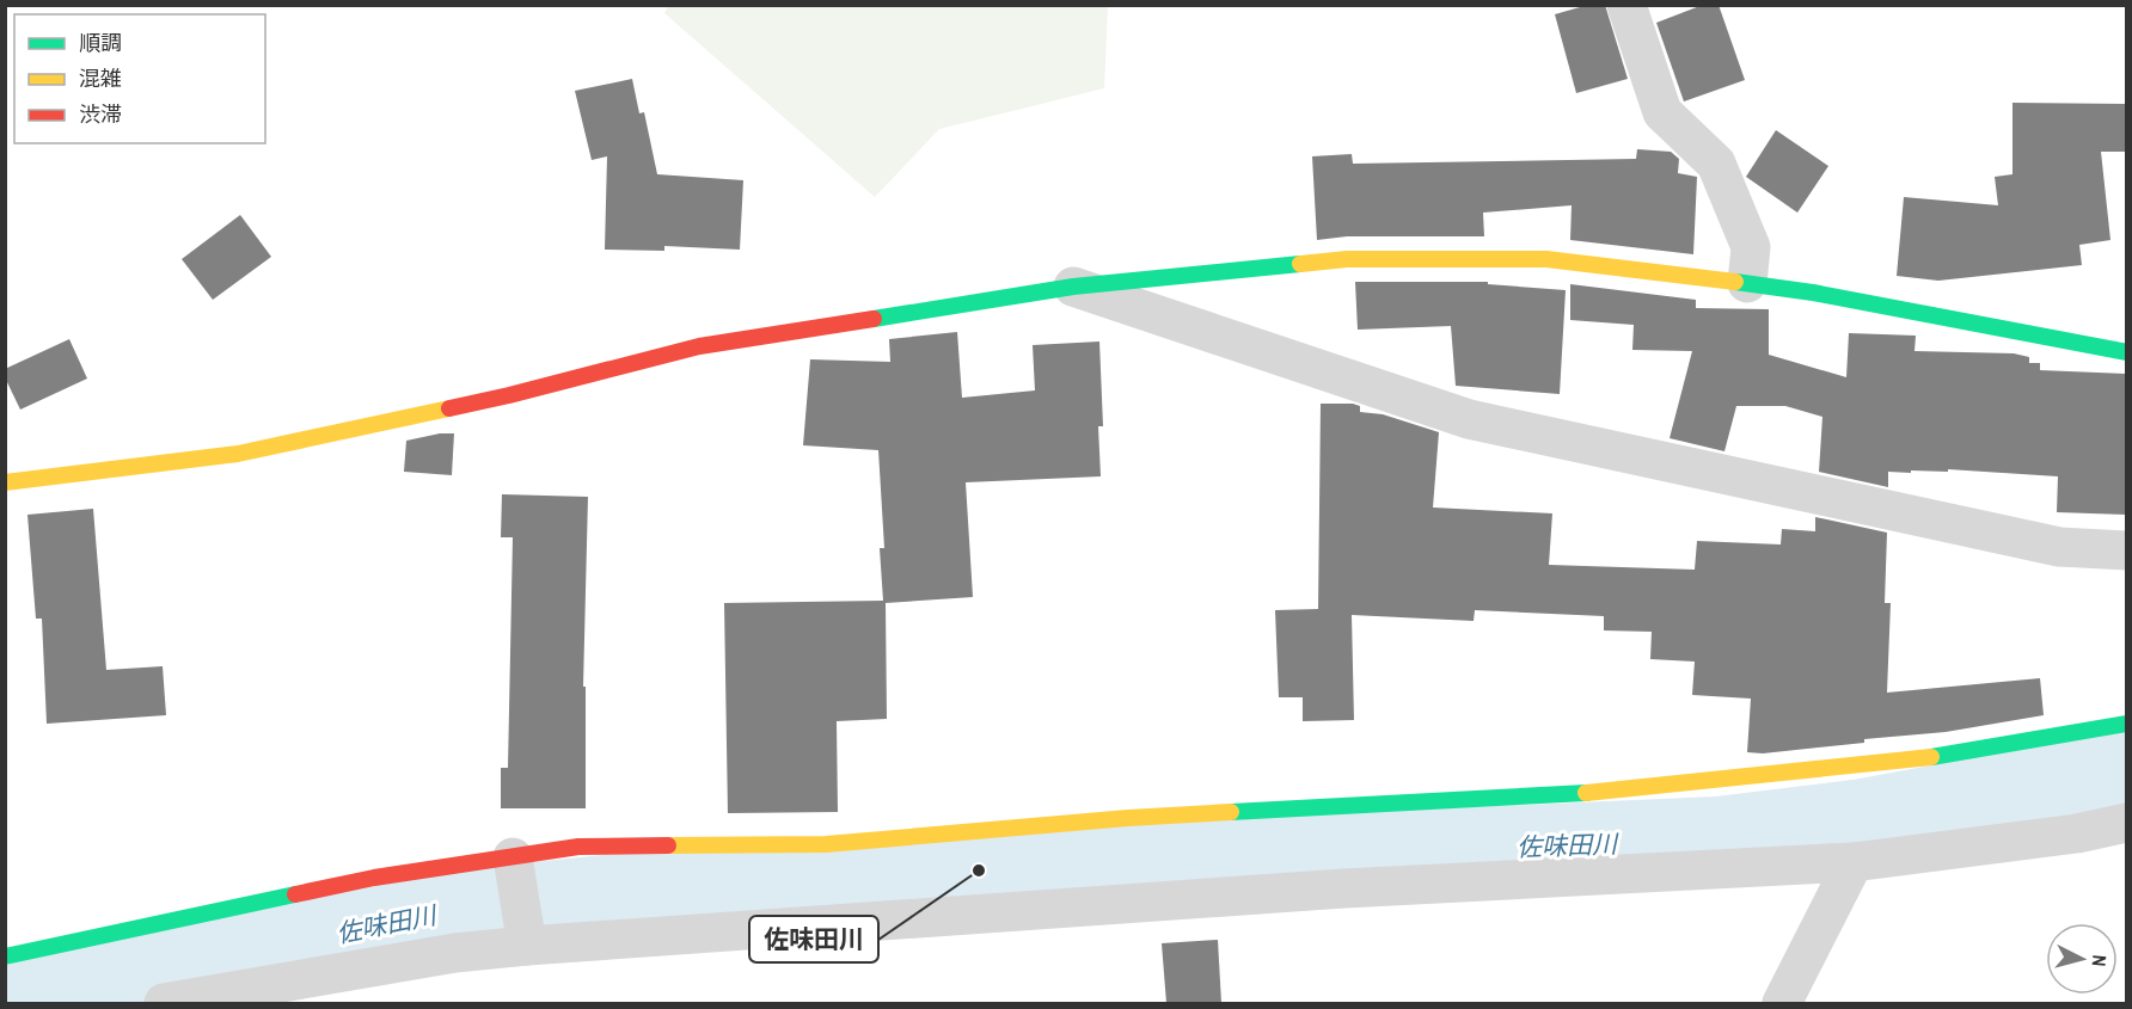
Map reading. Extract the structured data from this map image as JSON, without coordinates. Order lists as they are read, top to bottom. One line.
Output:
{"water":["佐味田川"],"places":["佐味田川"],"legend":["順調","混雑","渋滞"],"north":"right"}
